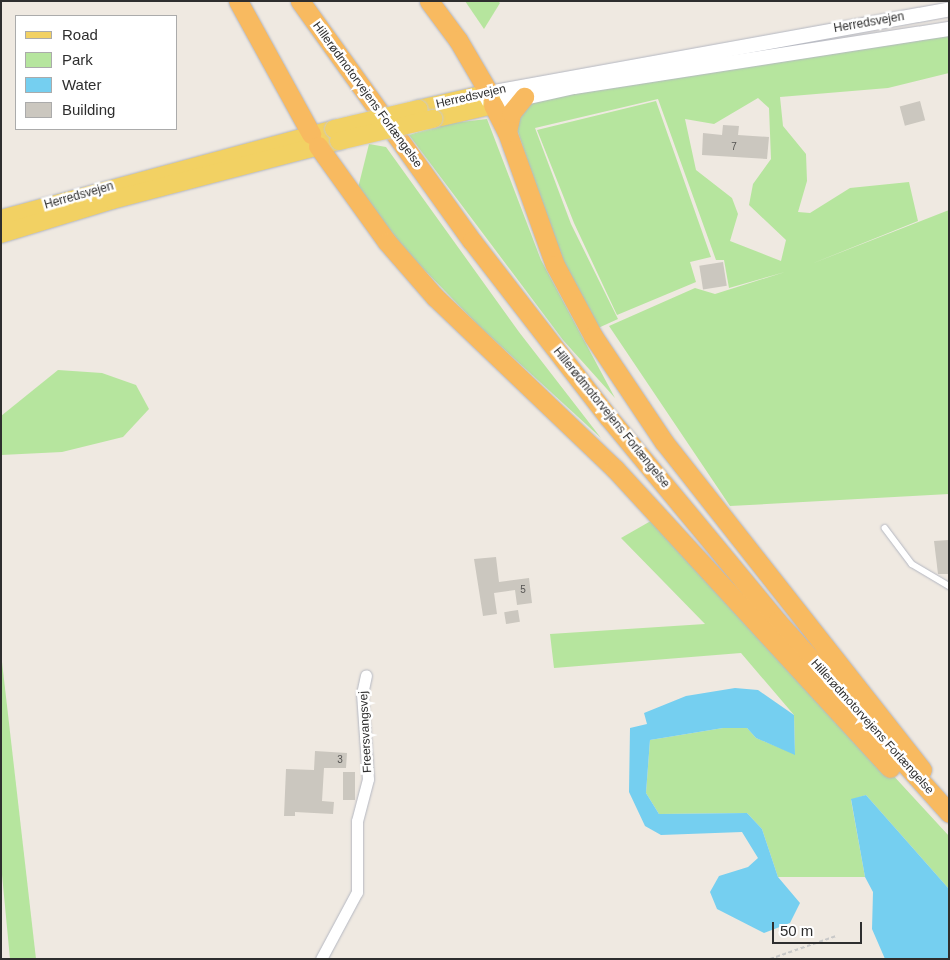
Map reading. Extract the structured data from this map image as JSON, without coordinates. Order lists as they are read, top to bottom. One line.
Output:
{"streets":{"highway":["Hillerødmotorvejens Forlængelse"],"main road":["Herredsvejen"],"street":["Freersvangsvej"]},"house_numbers":["7","5","3"],"legend":["Road","Park","Water","Building"],"scale_bar":"50 m"}
